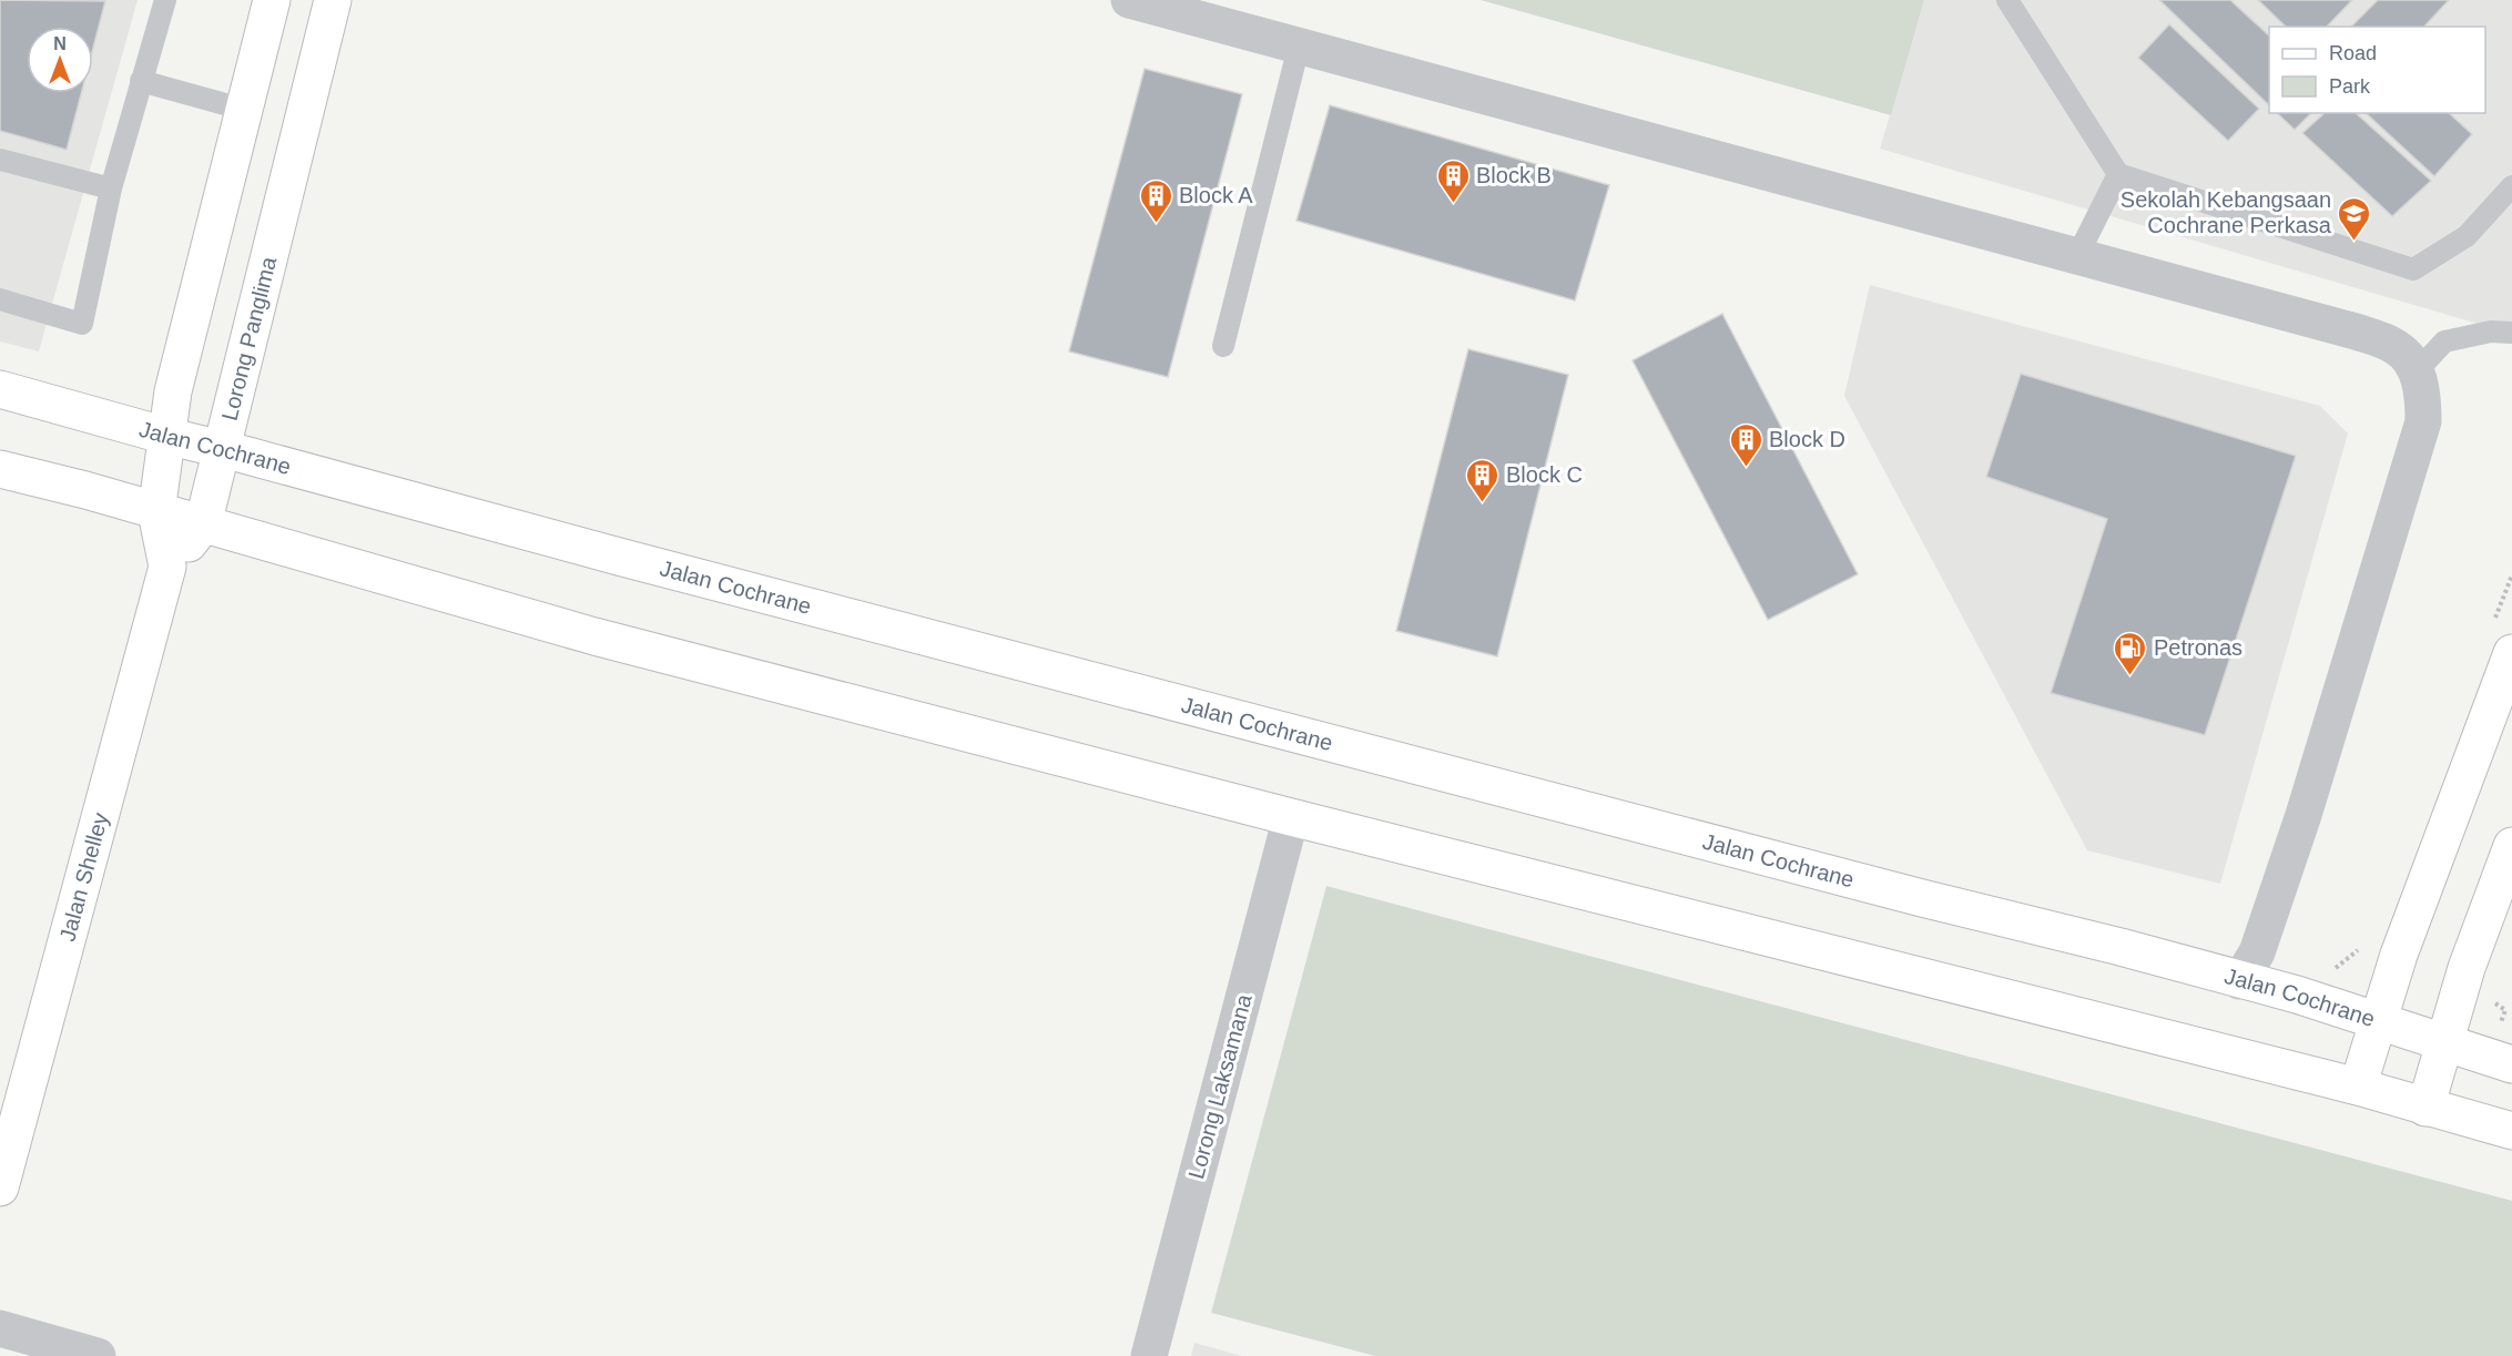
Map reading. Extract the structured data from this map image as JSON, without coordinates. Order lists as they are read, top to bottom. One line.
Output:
{"streets":{"street":["Lorong Panglima","Jalan Cochrane","Jalan Shelley","Lorong Laksamana"]},"crossings":[["Lorong Panglima","Jalan Cochrane"],["Lorong Panglima","Jalan Shelley"]],"places":{"building":["Block B","Block A","Block D","Block C"],"school or university":["Sekolah Kebangsaan Cochrane Perkasa"],"fuel station":["Petronas"]},"legend":["Road","Park"],"north":"top"}
